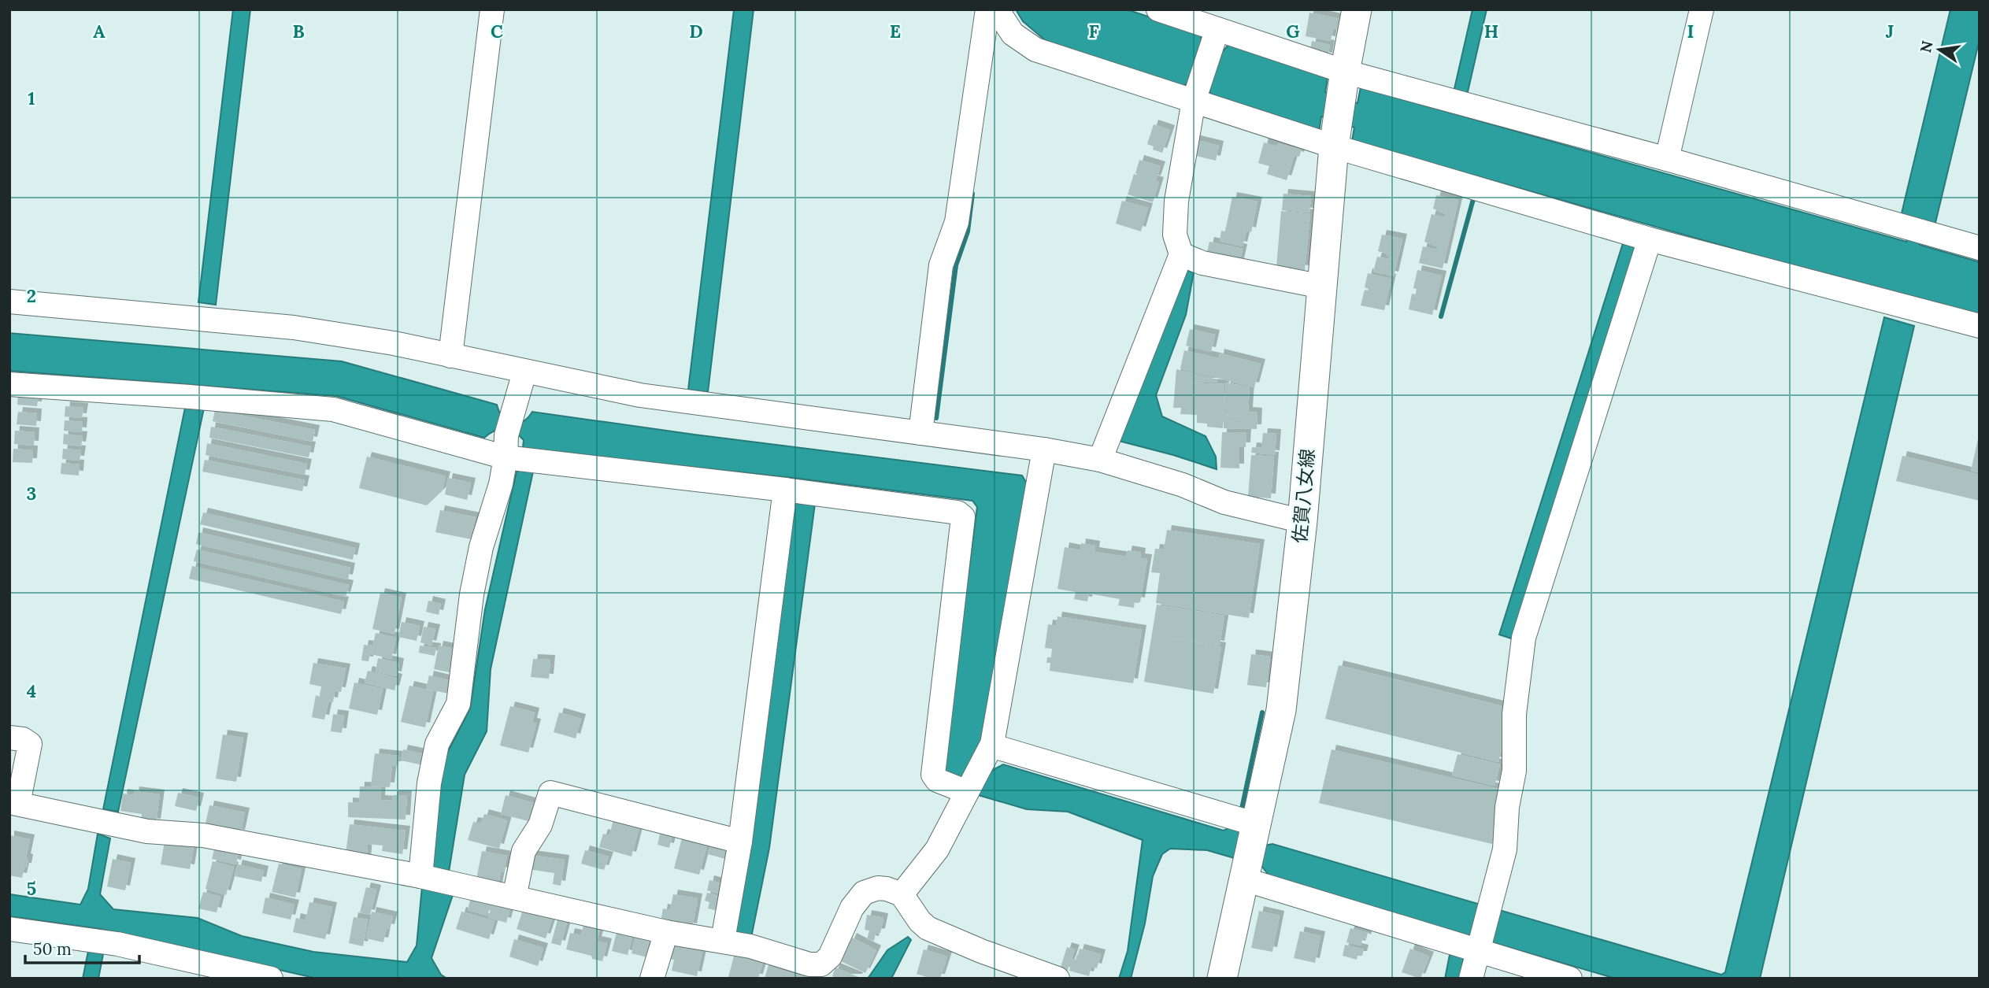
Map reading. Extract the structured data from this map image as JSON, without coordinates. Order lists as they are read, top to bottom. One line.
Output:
{"streets":{"main road":["佐賀八女線"]},"scale_bar":"50 m","north":"left","grid":{"columns":["A","B","C","D","E","F","G","H","I","J"],"rows":["1","2","3","4","5"]}}
